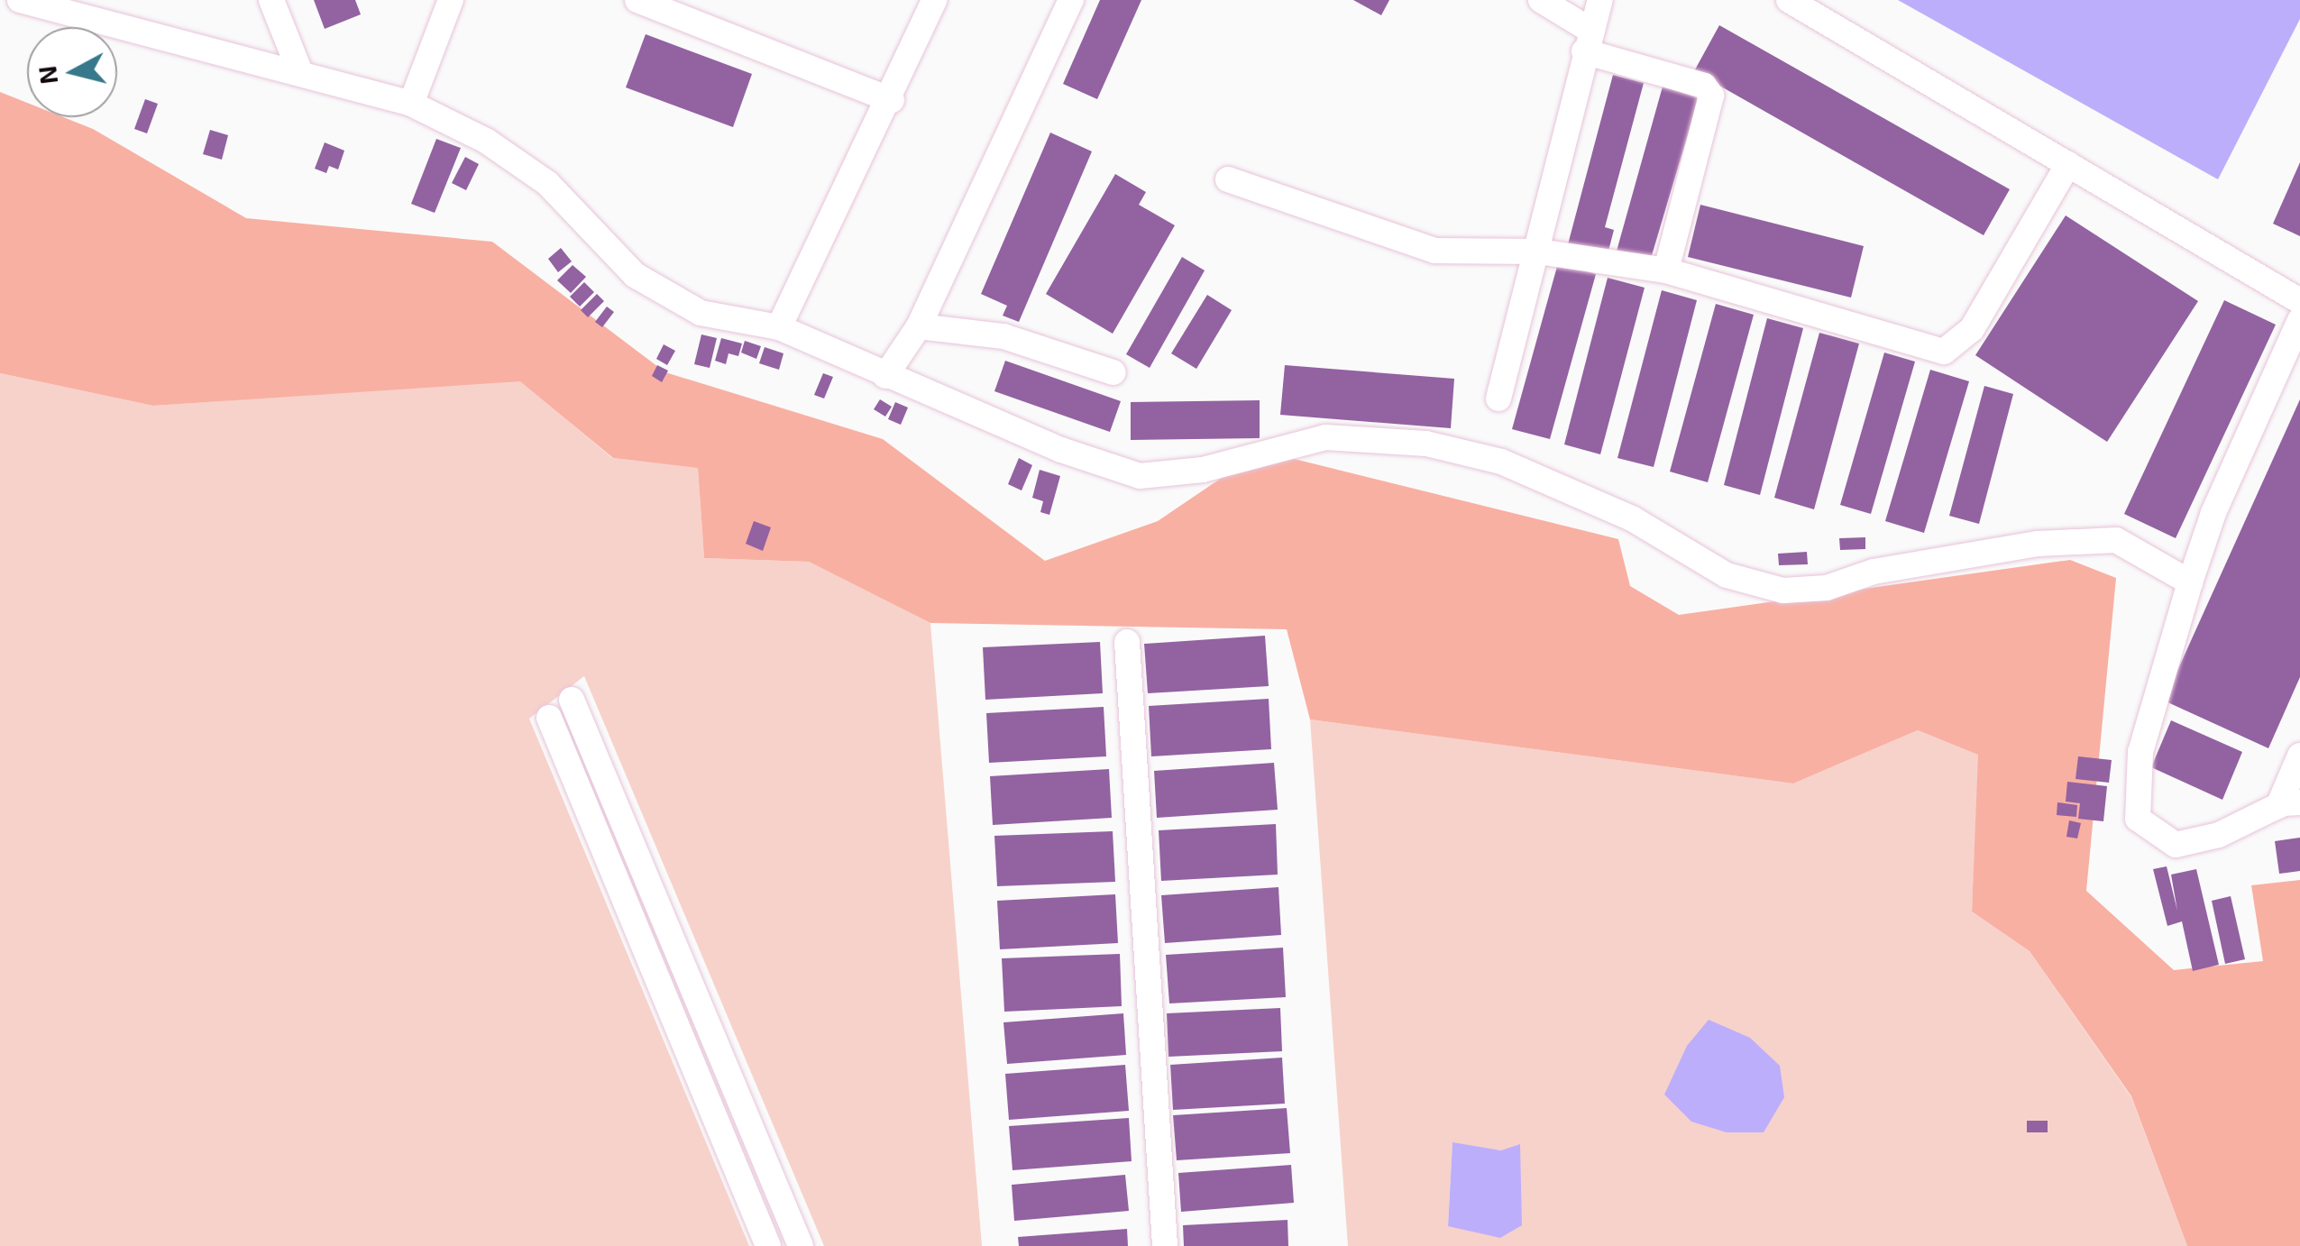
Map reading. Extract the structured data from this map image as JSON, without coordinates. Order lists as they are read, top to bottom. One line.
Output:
{"north":"left"}
